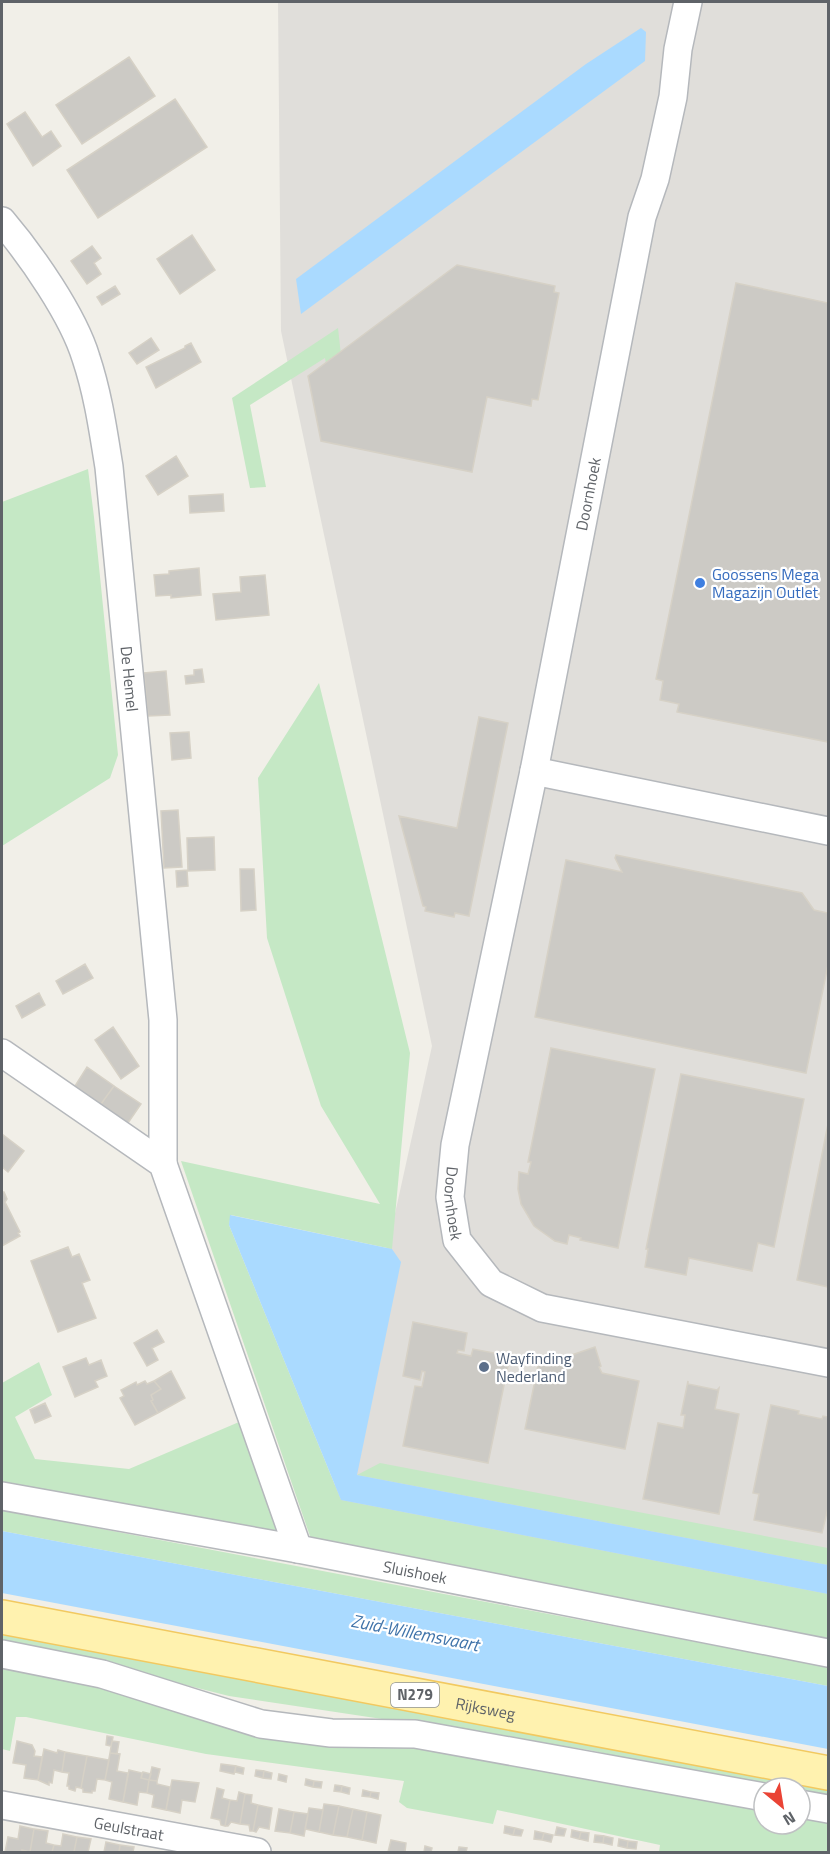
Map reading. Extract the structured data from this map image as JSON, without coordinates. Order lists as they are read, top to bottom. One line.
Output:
{"streets":{"main road":["N279","Rijksweg"],"street":["Doornhoek","De Hemel","Sluishoek","Geulstraat"]},"water":["Zuid-Willemsvaart"],"places":["Goossens Mega Magazijn Outlet","Wayfinding Nederland"],"north":"bottom right"}
